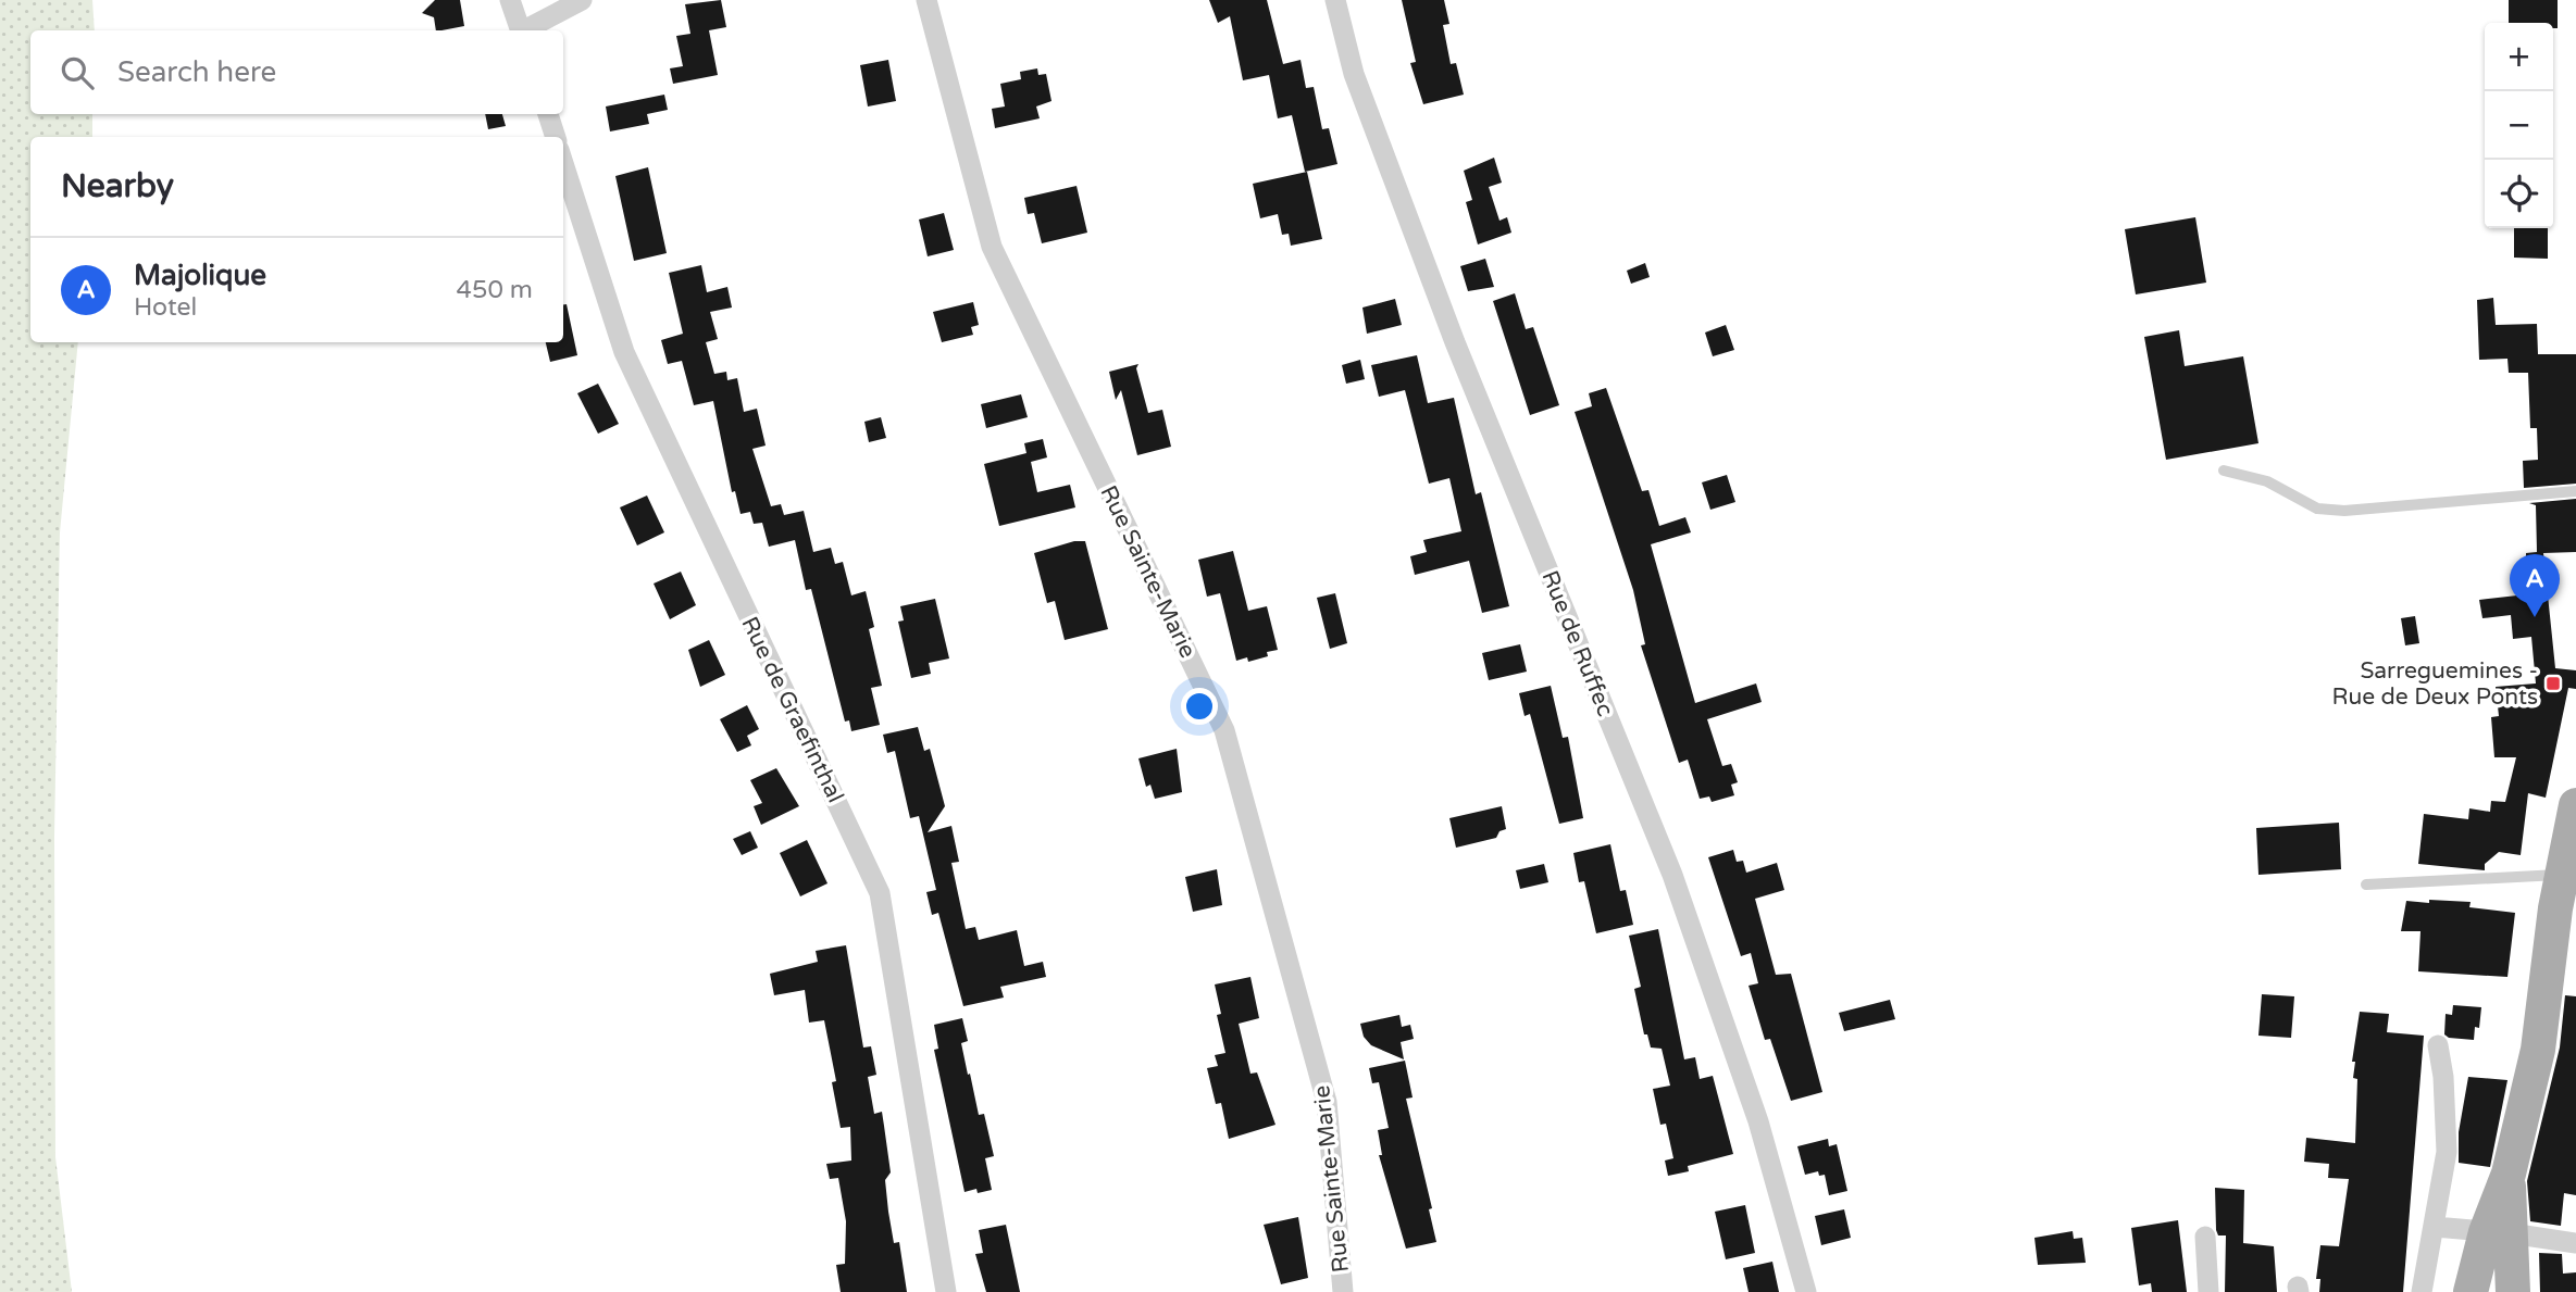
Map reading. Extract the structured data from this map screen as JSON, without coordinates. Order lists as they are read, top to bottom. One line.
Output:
{"streets":{"street":["Rue Sainte-Marie","Rue de Ruffec","Rue de Graefinthal"]},"places":{"transit":["Sarreguemines - Rue de Deux Ponts"]},"page":{"map_buttons":["+","−"],"search":"Search here","heading":"Nearby","list":[{"mark":"A","name":"Majolique","note":"Hotel","value":"450 m"}],"pins":"A"}}
